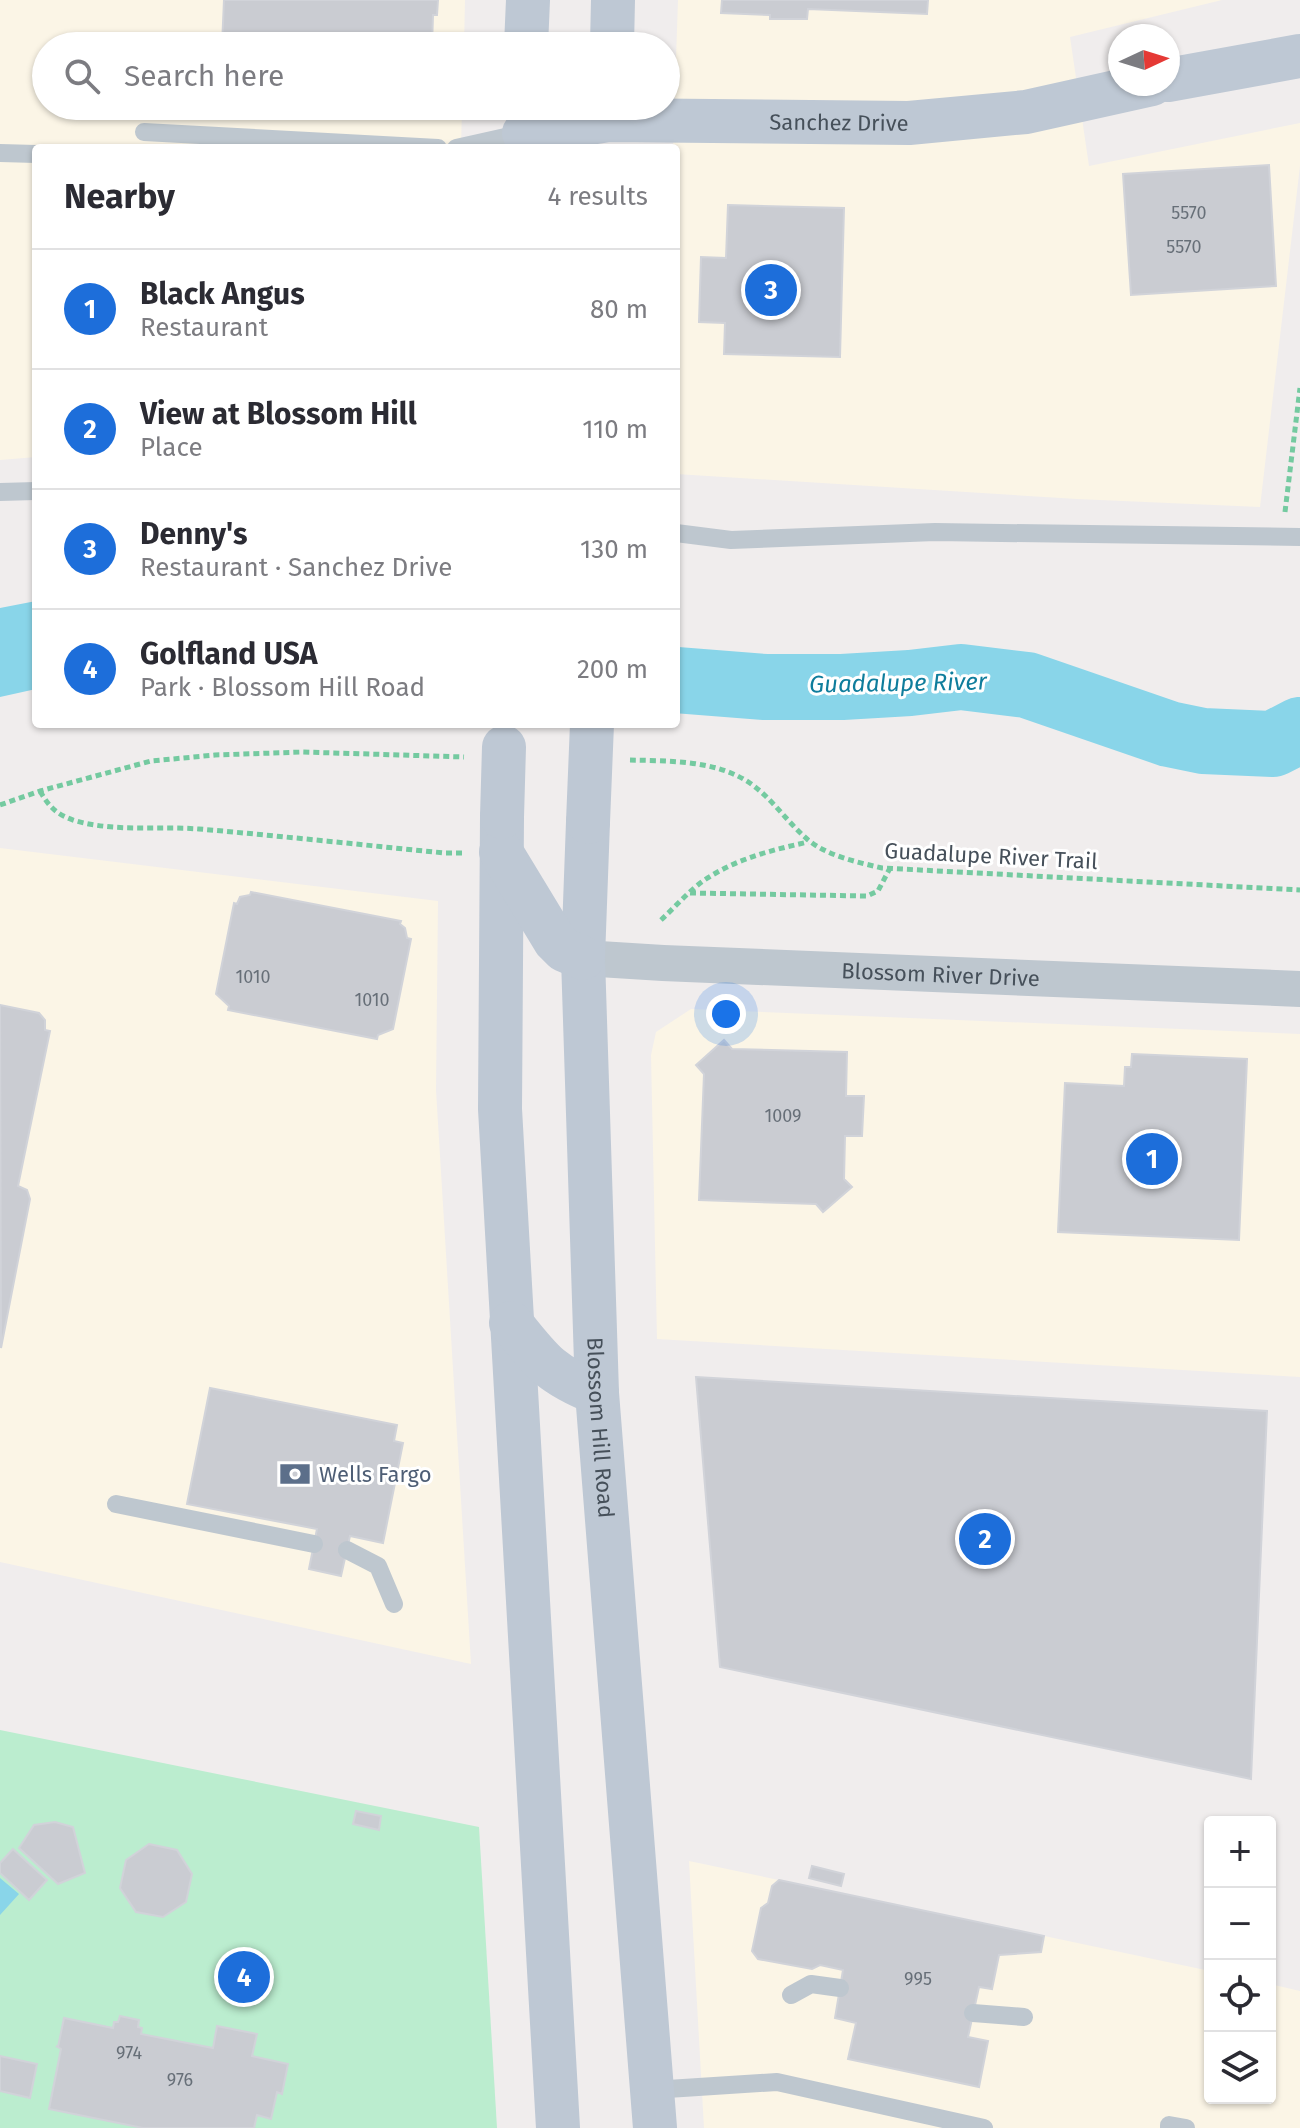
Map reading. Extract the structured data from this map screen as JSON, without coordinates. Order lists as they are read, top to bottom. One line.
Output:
{"streets":{"main road":["Sanchez Drive","Blossom Hill Road"],"street":["Blossom River Drive"],"path":["Guadalupe River Trail"]},"crossings":[["Blossom River Drive","Blossom Hill Road"]],"water":["Guadalupe River"],"places":{"bank":["Wells Fargo"]},"house_numbers":["5570","5570","1010","1010","1009","995","974","976"],"north":"right","page":{"search":"Search here","heading":["Nearby","4 results"],"list":[{"mark":"1","name":"Black Angus","note":"Restaurant","value":"80 m"},{"mark":"2","name":"View at Blossom Hill","note":"Place","value":"110 m"},{"mark":"3","name":"Denny's","note":"Restaurant · Sanchez Drive","value":"130 m"},{"mark":"4","name":"Golfland USA","note":"Park · Blossom Hill Road","value":"200 m"}],"pins":["3","1","2","4"],"map_buttons":["+","−"]}}
